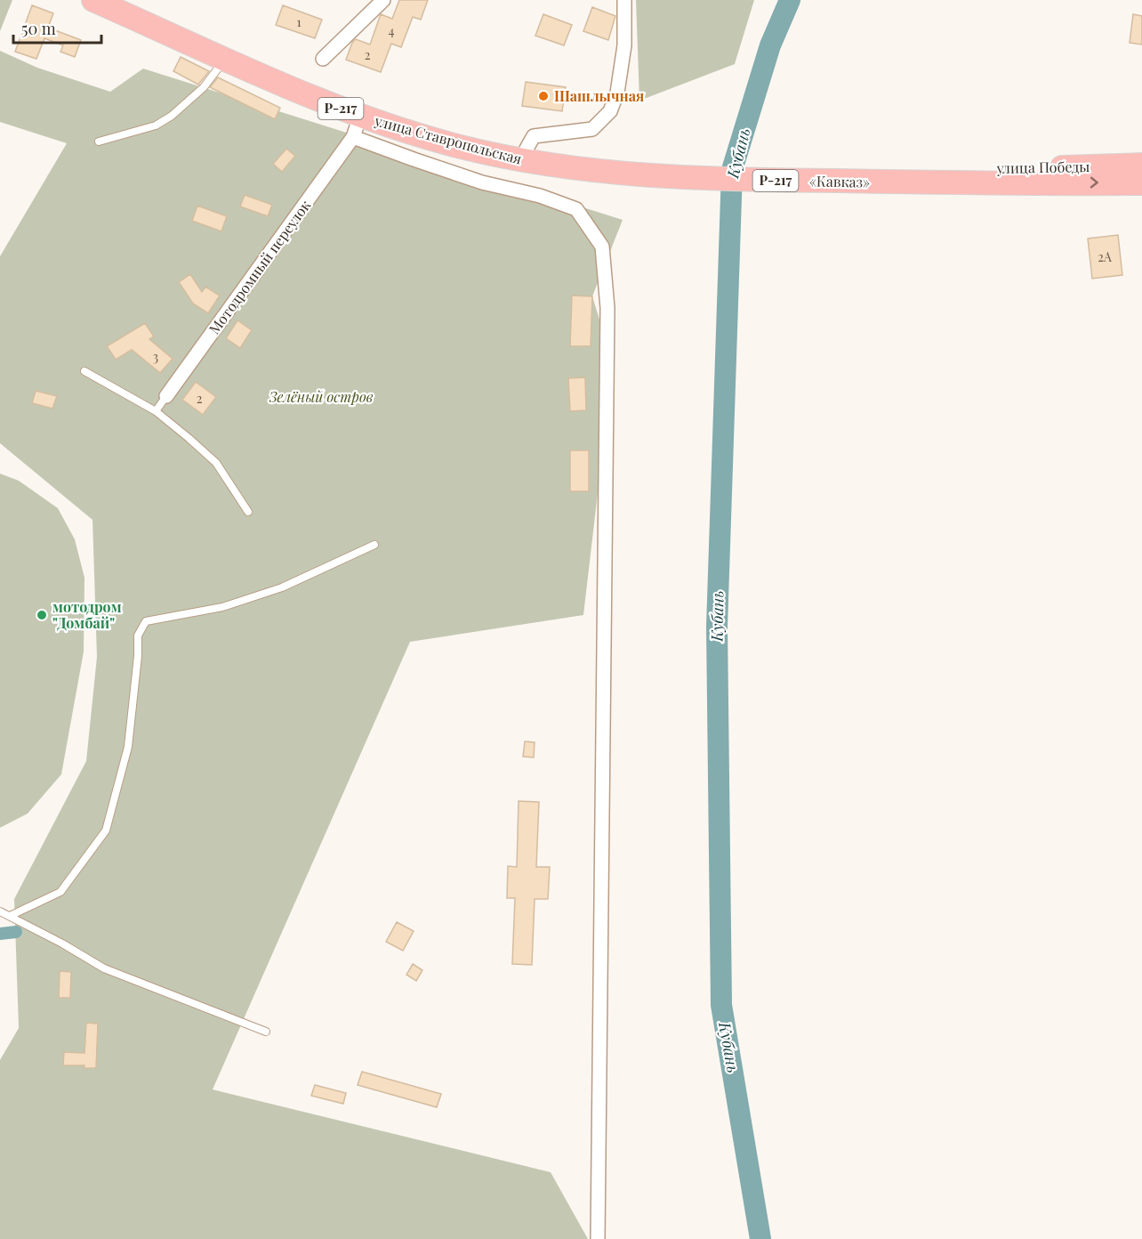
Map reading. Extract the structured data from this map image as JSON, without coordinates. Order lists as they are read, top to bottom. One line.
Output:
{"streets":{"highway":["Р-217","улица Ставропольская","улица Победы","«Кавказ»"],"street":["Мотодромный переулок"]},"crossings":[["улица Ставропольская","«Кавказ»"],["улица Ставропольская","Мотодромный переулок"],["улица Победы","«Кавказ»"]],"water":["Кубань"],"parks":["Зелёный остров"],"places":["Шашлычная","мотодром \"Домбай\""],"house_numbers":["1","4","2","2А","3","2"],"scale_bar":"50 m"}
